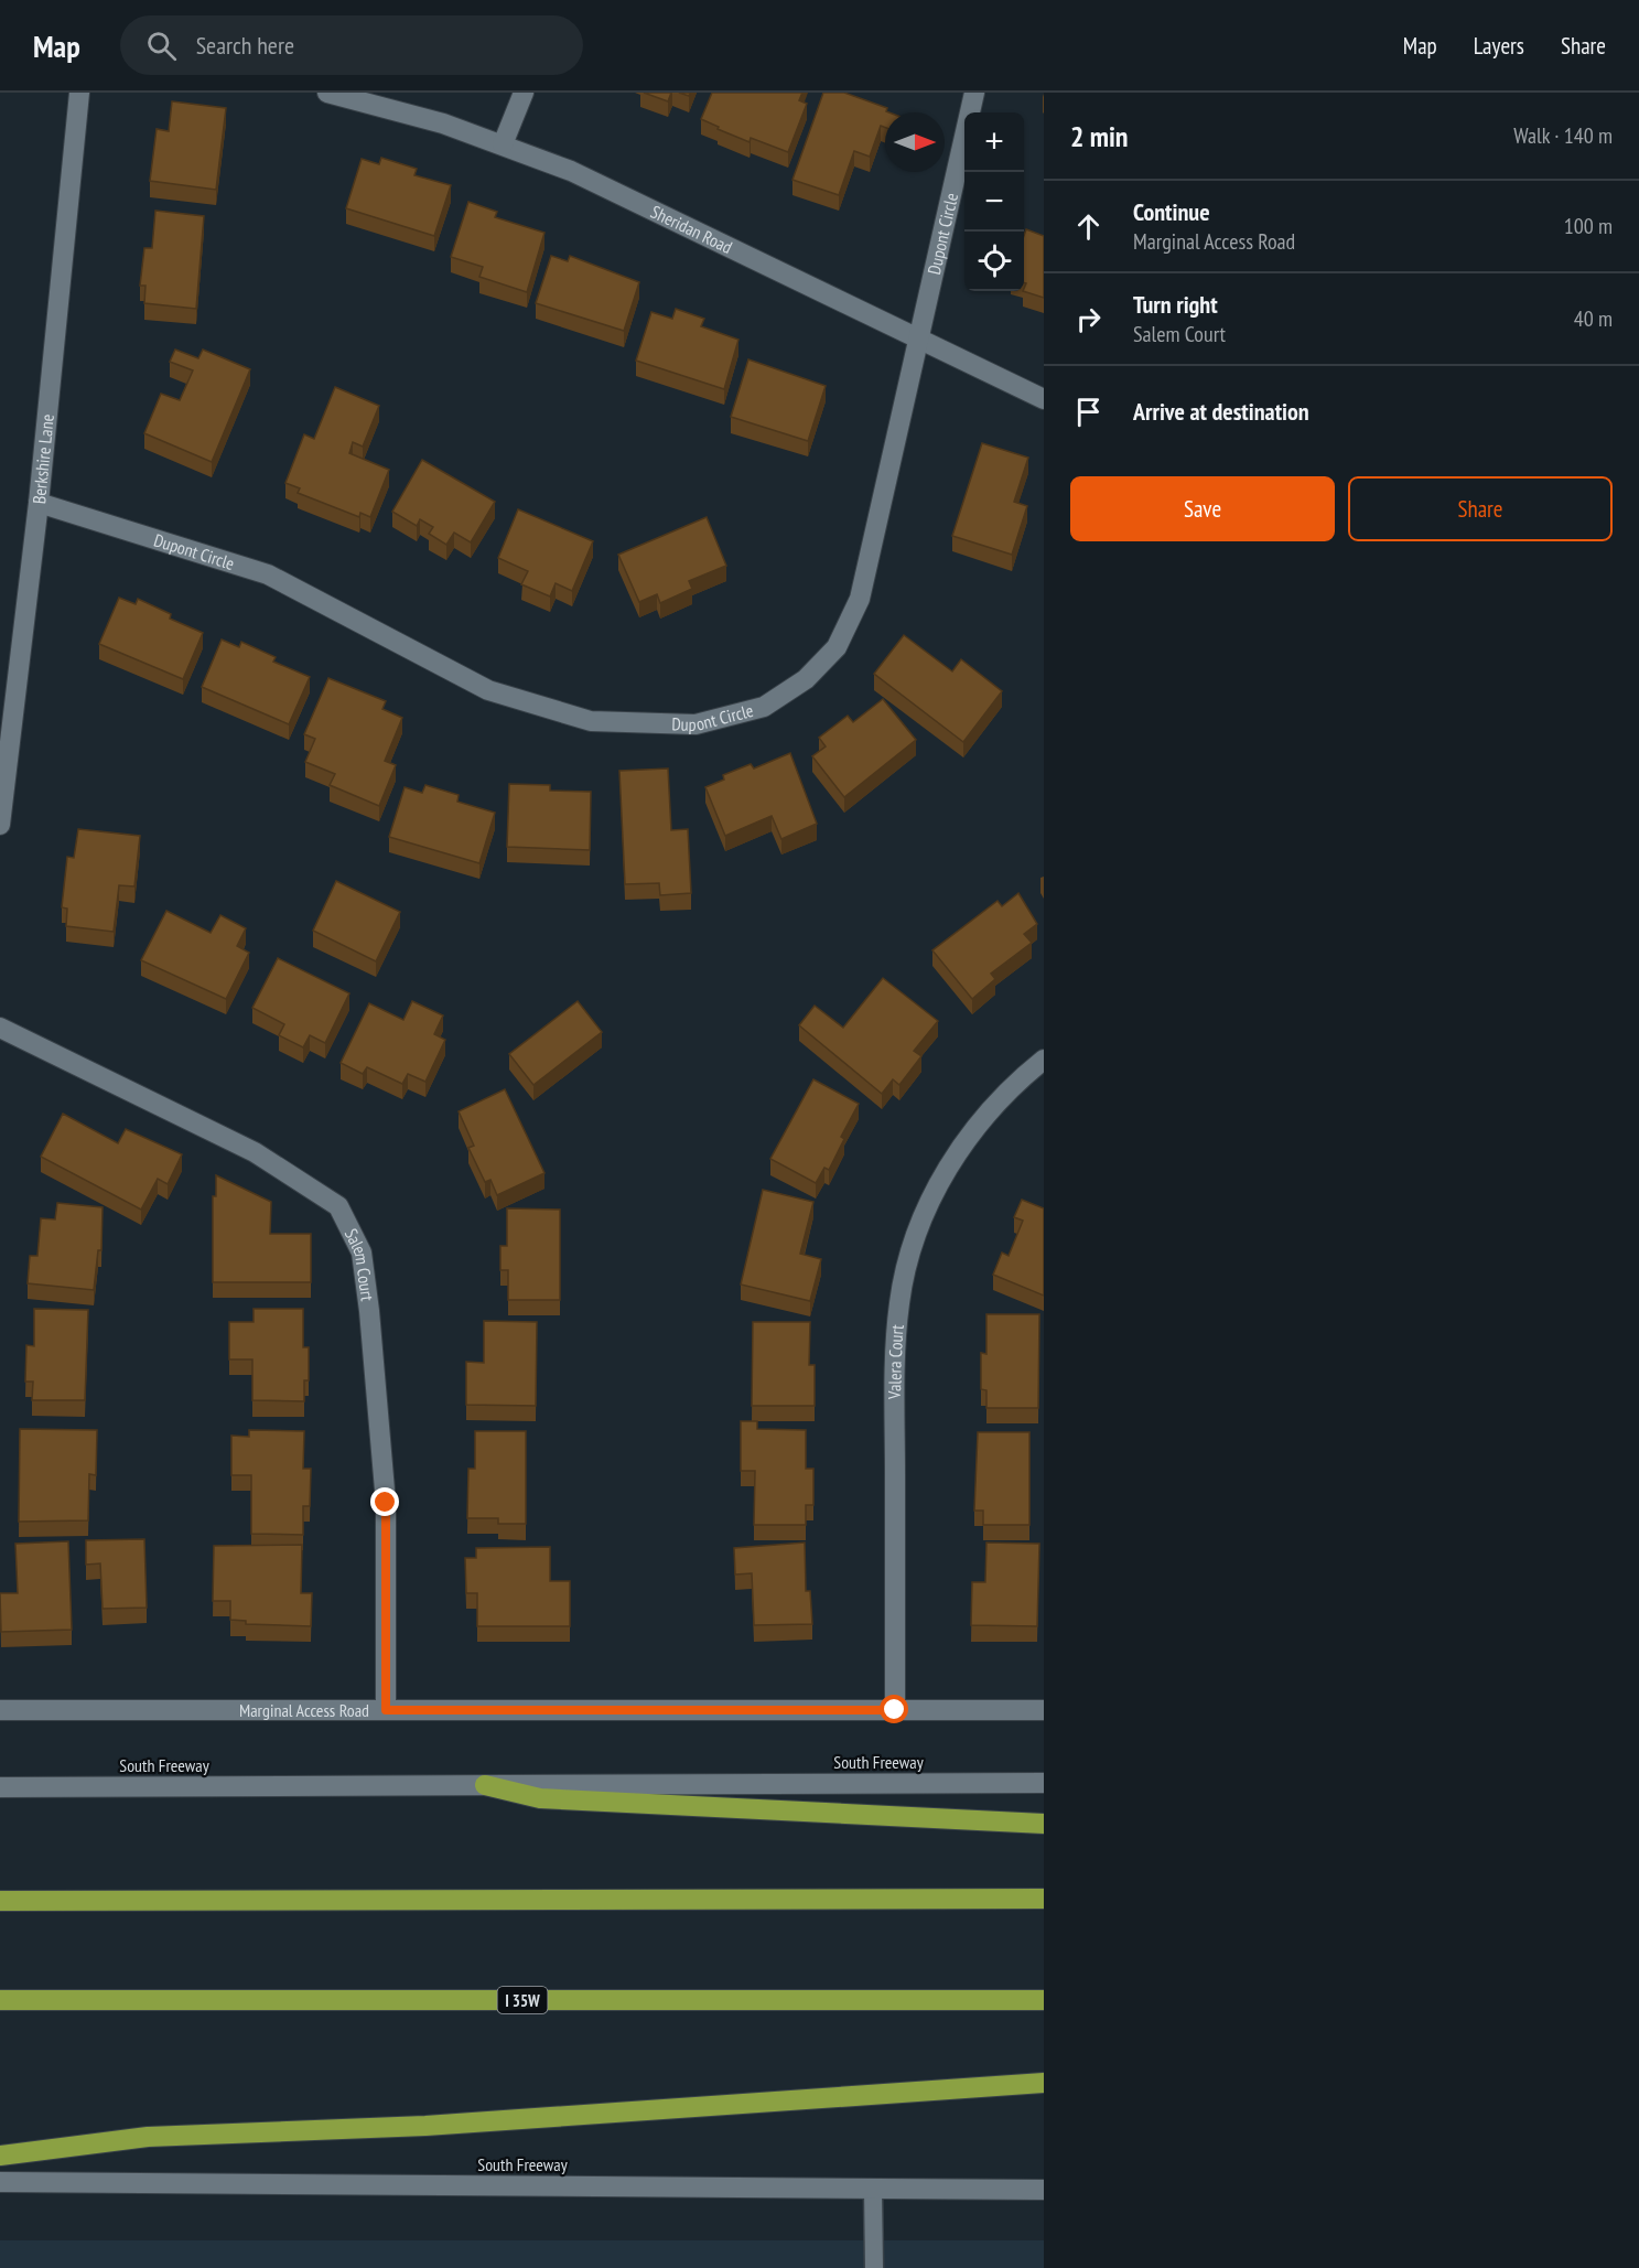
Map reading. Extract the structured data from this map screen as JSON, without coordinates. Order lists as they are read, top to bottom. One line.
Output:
{"streets":{"highway":["I 35W"],"street":["Sheridan Road","Dupont Circle","Berkshire Lane","Salem Court","Valera Court","Marginal Access Road","South Freeway"]},"crossings":[["Sheridan Road","Dupont Circle"],["Dupont Circle","Berkshire Lane"],["Salem Court","Marginal Access Road"],["Valera Court","Marginal Access Road"]],"north":"right","page":{"header":"Map","search":"Search here","nav":["Map","Layers","Share"],"heading":["2 min","Walk · 140 m"],"map_buttons":["+","−"],"list":[["Continue","Marginal Access Road","100 m"],["Turn right","Salem Court","40 m"],"Arrive at destination"],"buttons":["Save","Share"]}}
